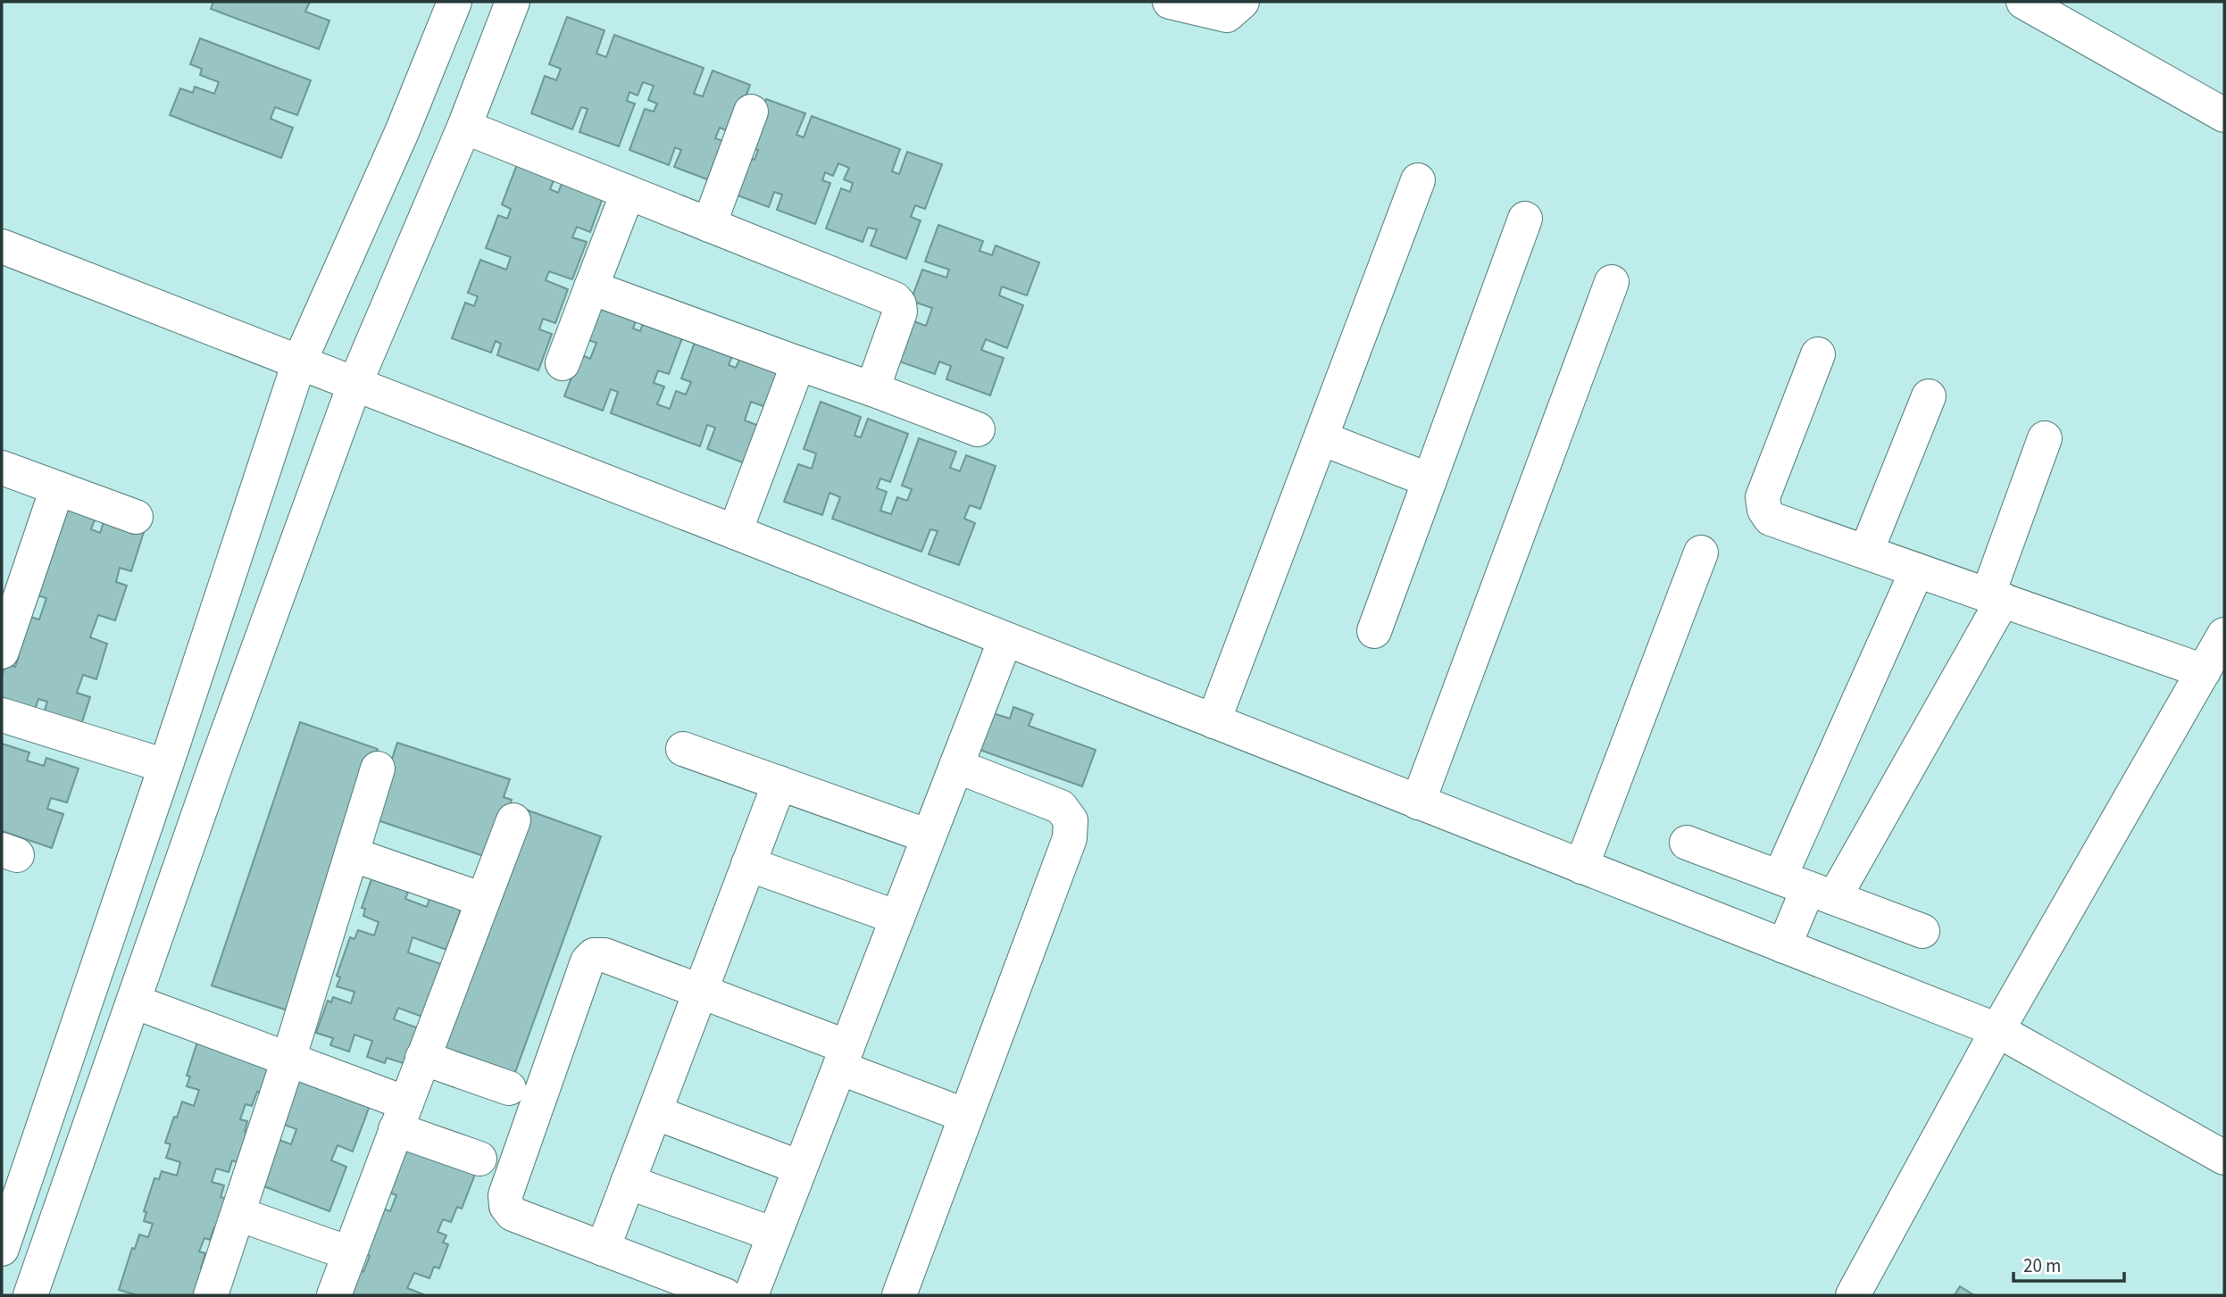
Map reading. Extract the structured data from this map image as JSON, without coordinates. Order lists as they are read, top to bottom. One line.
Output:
{"scale_bar":"20 m"}
